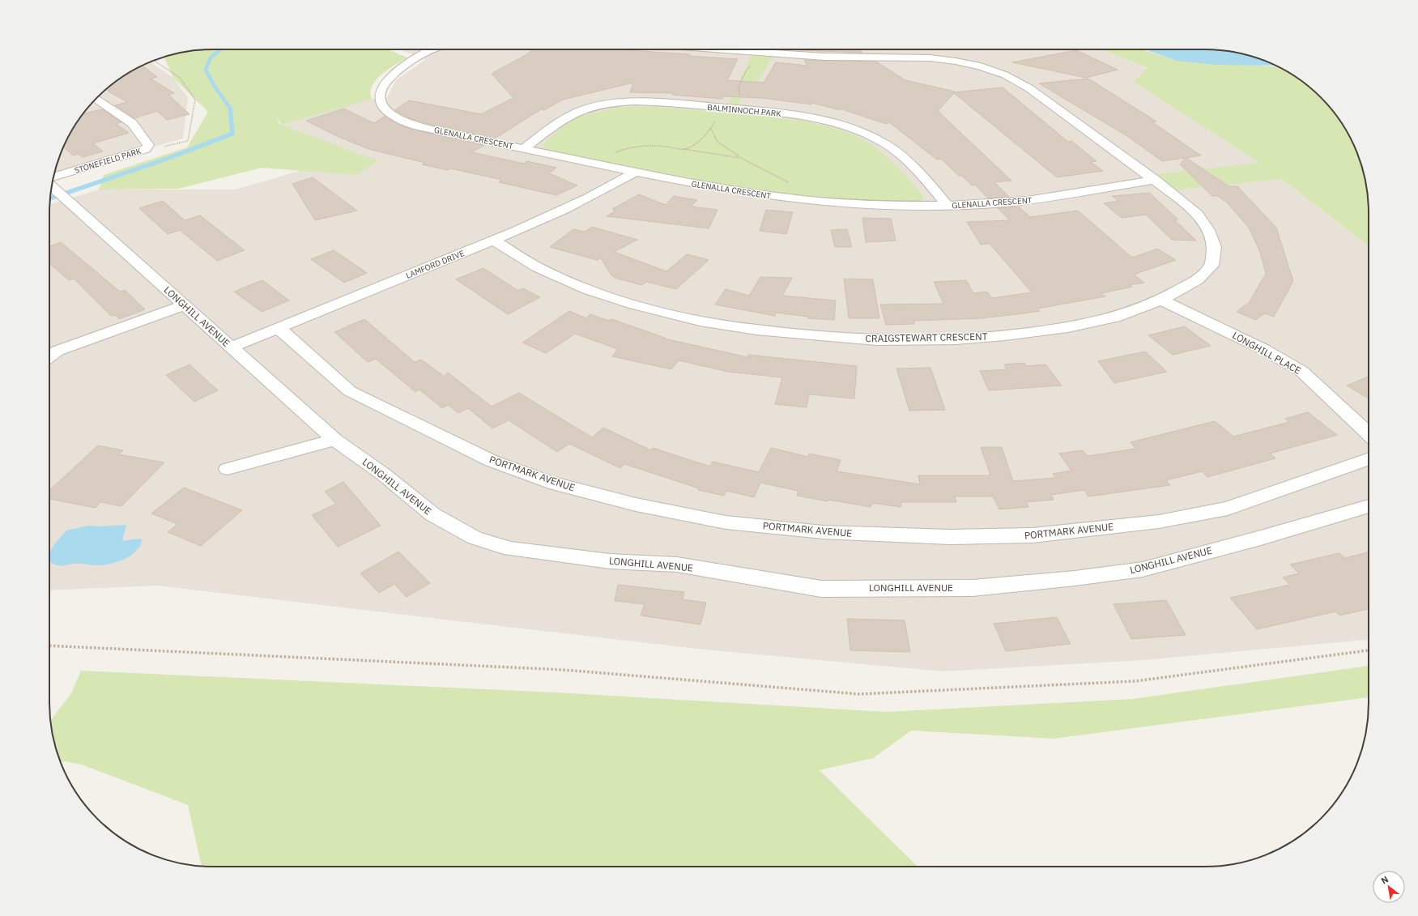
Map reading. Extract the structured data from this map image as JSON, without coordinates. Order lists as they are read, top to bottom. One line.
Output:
{"streets":{"street":["BALMINNOCH PARK","GLENALLA CRESCENT","STONEFIELD PARK","LAMFORD DRIVE","LONGHILL AVENUE","CRAIGSTEWART CRESCENT","LONGHILL PLACE","PORTMARK AVENUE"]},"crossings":[["BALMINNOCH PARK","GLENALLA CRESCENT"],["GLENALLA CRESCENT","LAMFORD DRIVE"],["GLENALLA CRESCENT","CRAIGSTEWART CRESCENT"],["LAMFORD DRIVE","LONGHILL AVENUE"],["LAMFORD DRIVE","CRAIGSTEWART CRESCENT"],["LAMFORD DRIVE","PORTMARK AVENUE"],["CRAIGSTEWART CRESCENT","LONGHILL PLACE"]],"north":"top left"}
